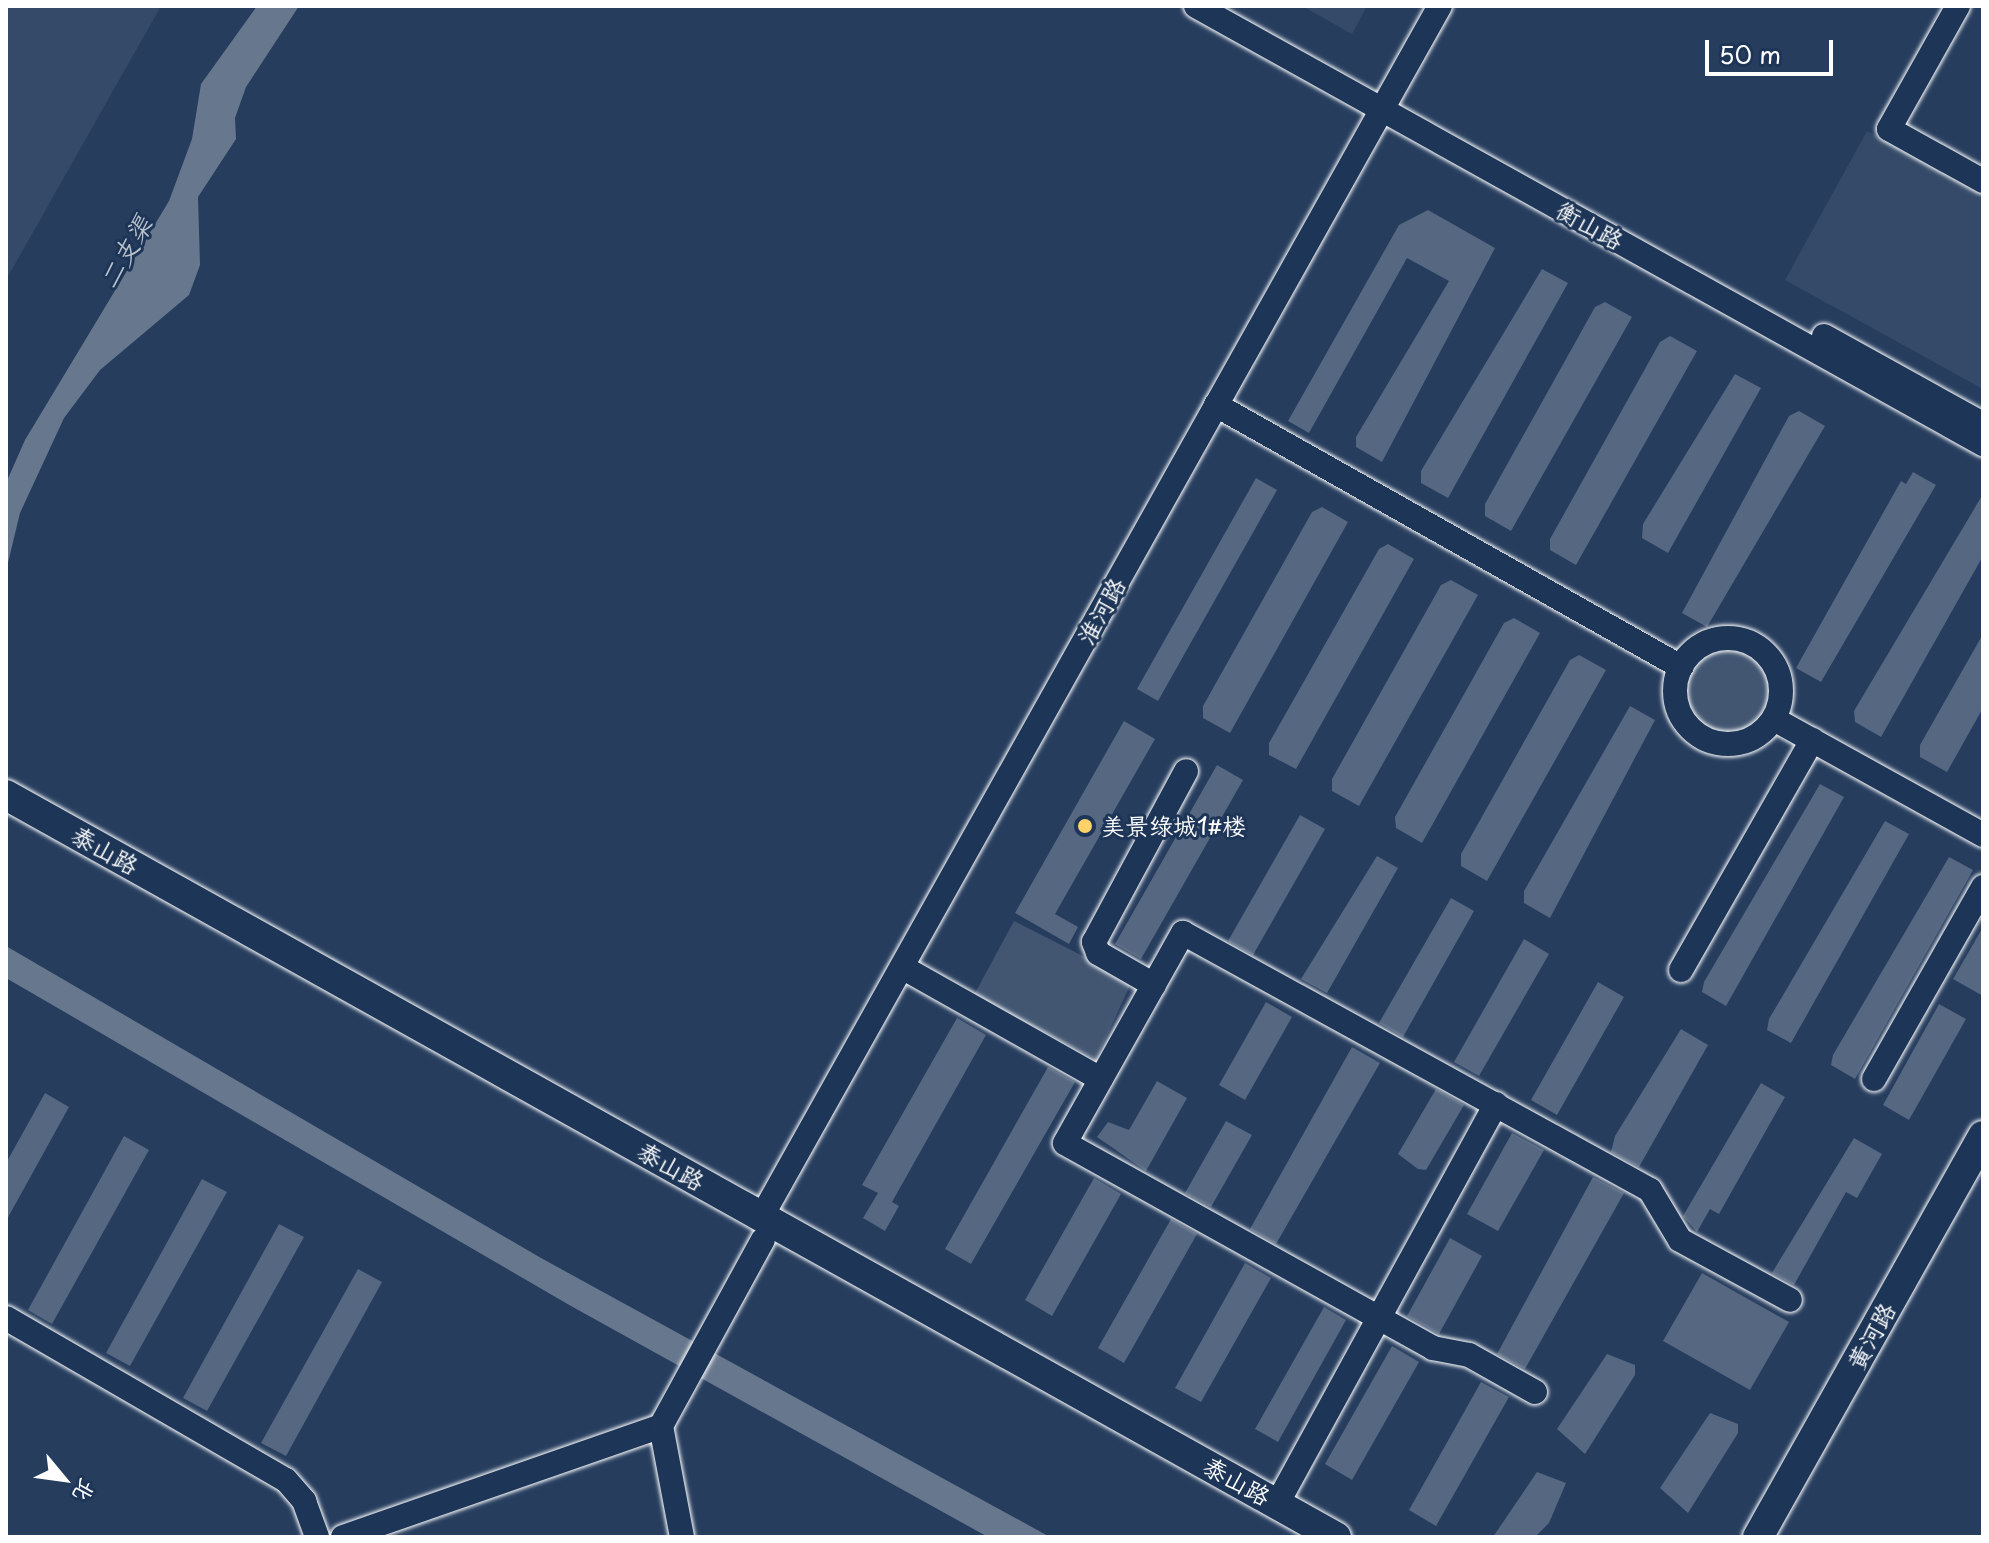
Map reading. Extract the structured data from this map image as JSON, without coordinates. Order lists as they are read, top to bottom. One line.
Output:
{"streets":{"main road":["泰山路","黄河路"],"street":["衡山路","淮河路"]},"crossings":[["衡山路","淮河路"],["淮河路","泰山路"]],"water":["二支渠"],"places":["美景绿城1#楼"],"scale_bar":"50 m","north":"bottom right"}
